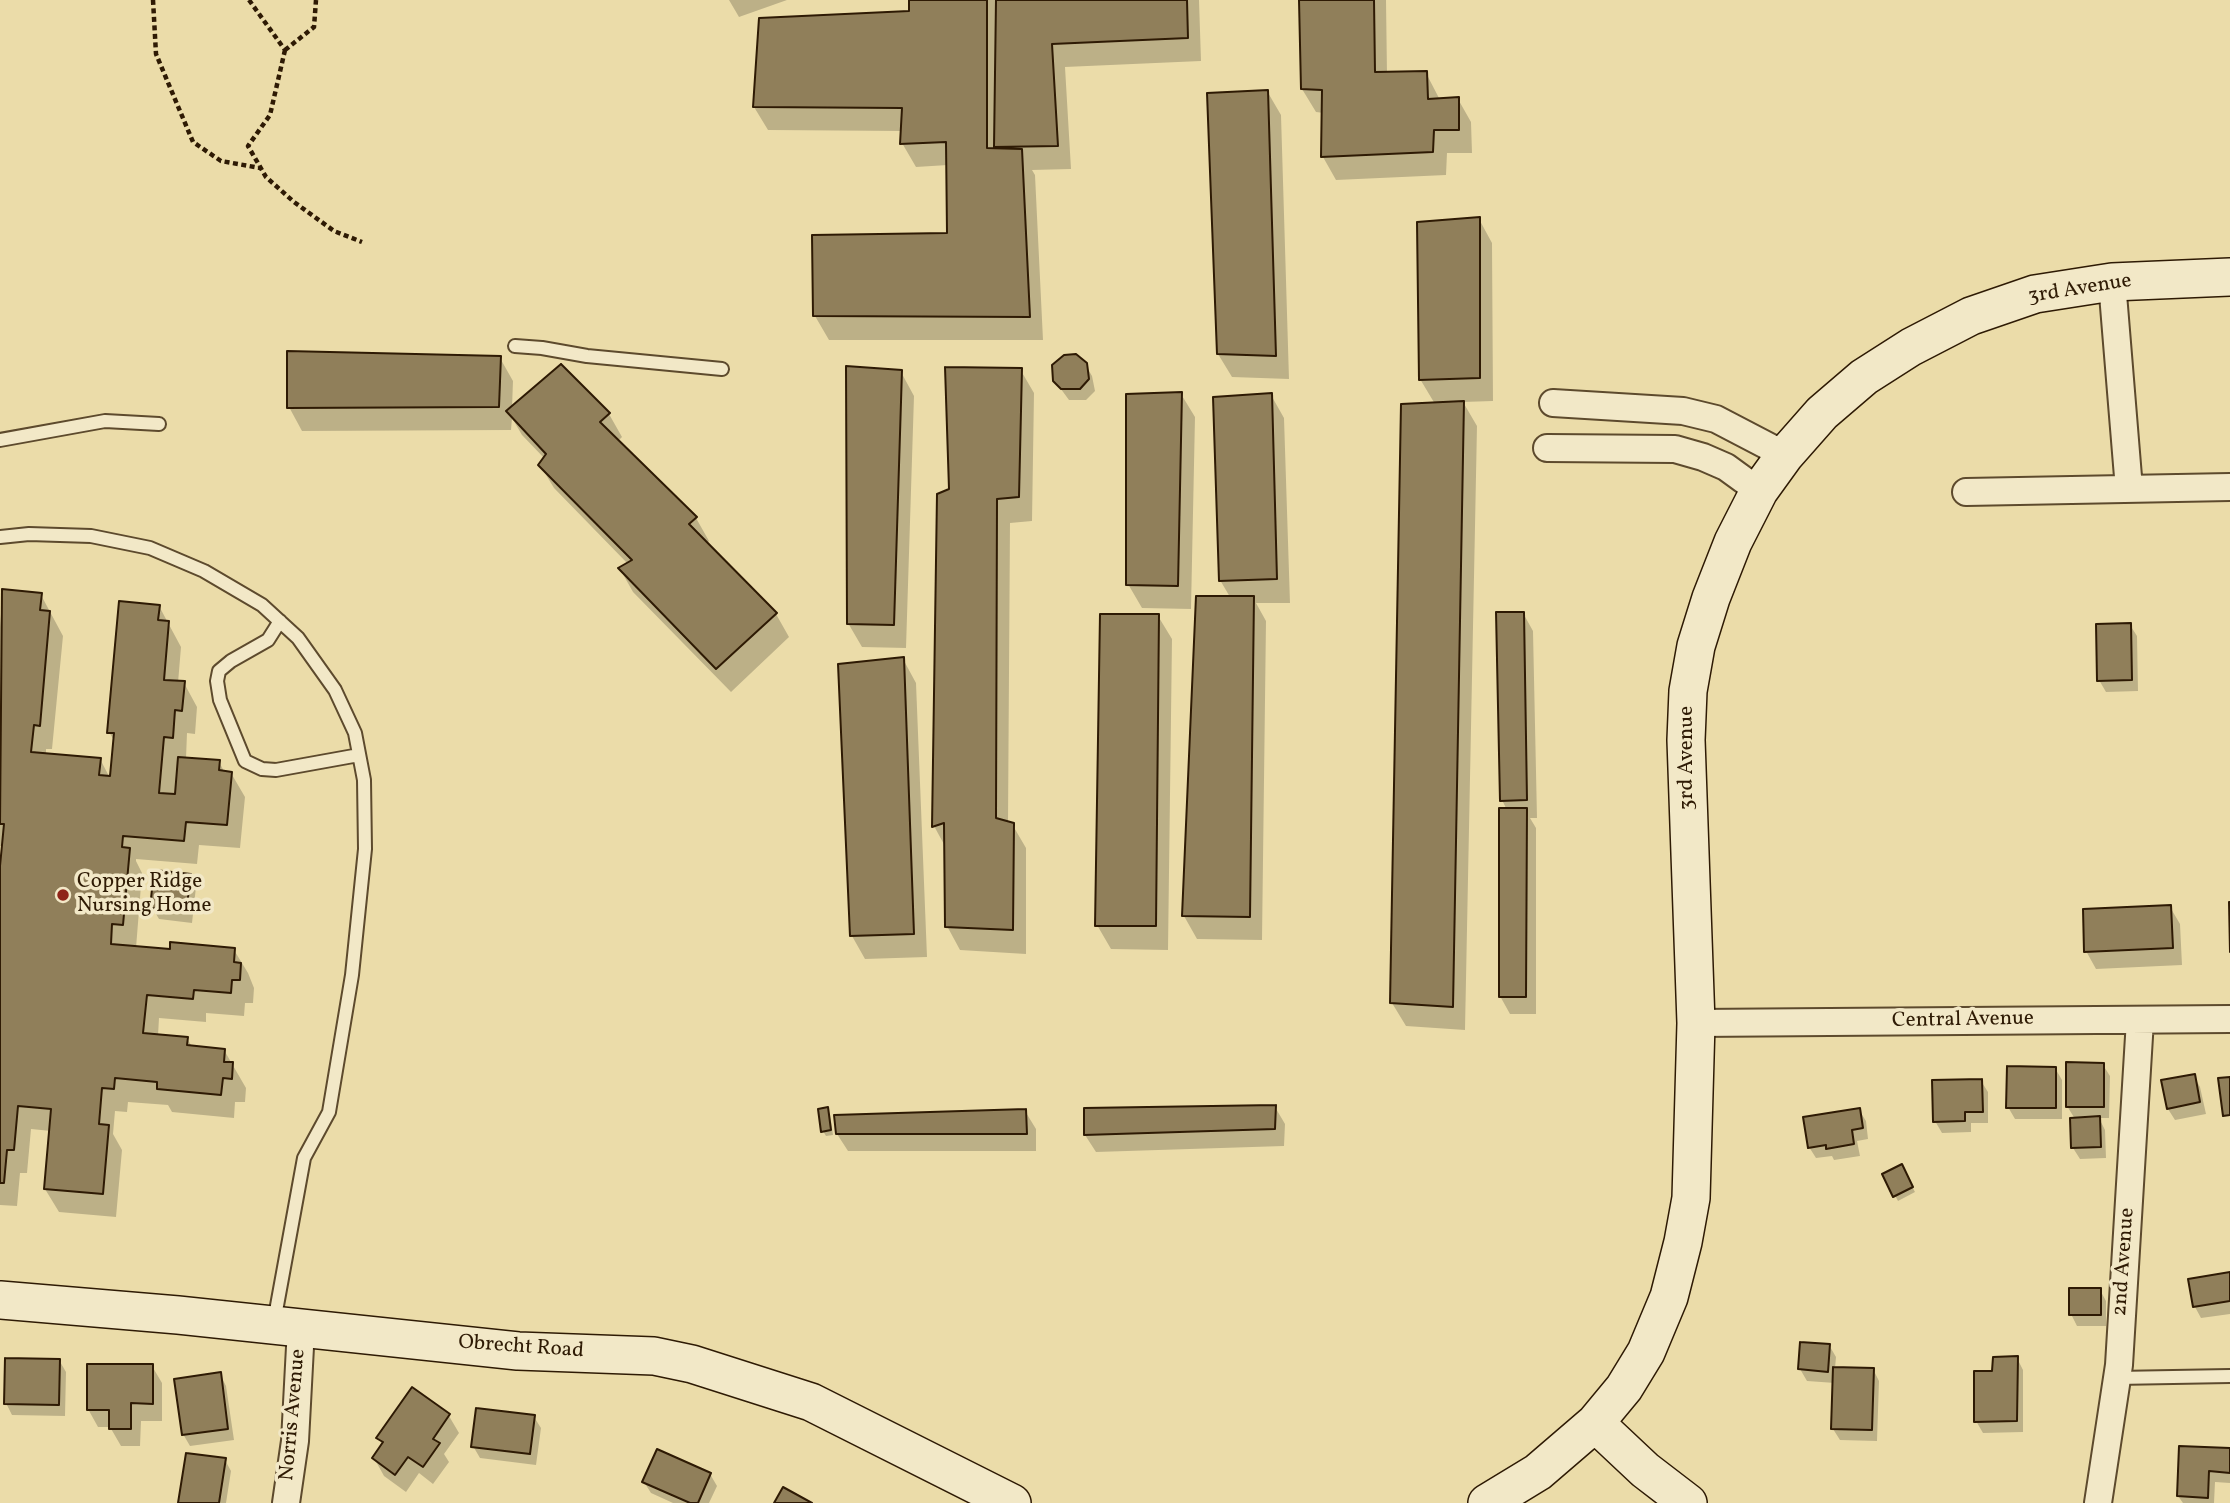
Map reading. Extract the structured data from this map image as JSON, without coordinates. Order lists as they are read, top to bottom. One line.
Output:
{"streets":{"street":["3rd Avenue","Central Avenue","2nd Avenue","Obrecht Road","Norris Avenue"]},"crossings":[["3rd Avenue","Central Avenue"],["Central Avenue","2nd Avenue"],["Obrecht Road","Norris Avenue"]],"places":["Copper Ridge Nursing Home"]}
